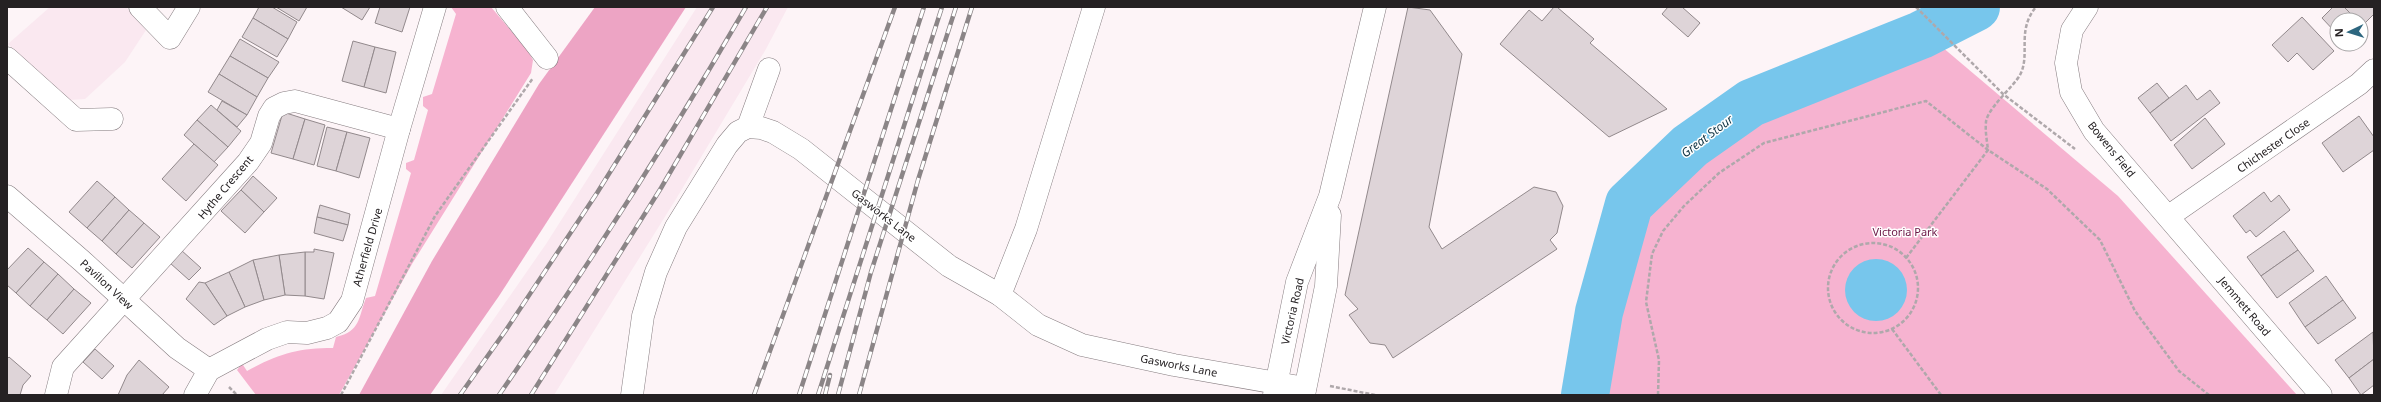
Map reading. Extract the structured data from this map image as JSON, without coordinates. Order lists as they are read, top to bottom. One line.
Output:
{"streets":{"street":["Chichester Close","Bowens Field","Hythe Crescent","Gasworks Lane","Atherfield Drive","Pavilion View","Jemmett Road","Victoria Road"]},"crossings":[["Chichester Close","Bowens Field"],["Chichester Close","Jemmett Road"],["Bowens Field","Jemmett Road"],["Hythe Crescent","Atherfield Drive"],["Hythe Crescent","Pavilion View"],["Gasworks Lane","Victoria Road"],["Atherfield Drive","Pavilion View"]],"water":["Great Stour"],"parks":["Victoria Park"],"north":"left"}
